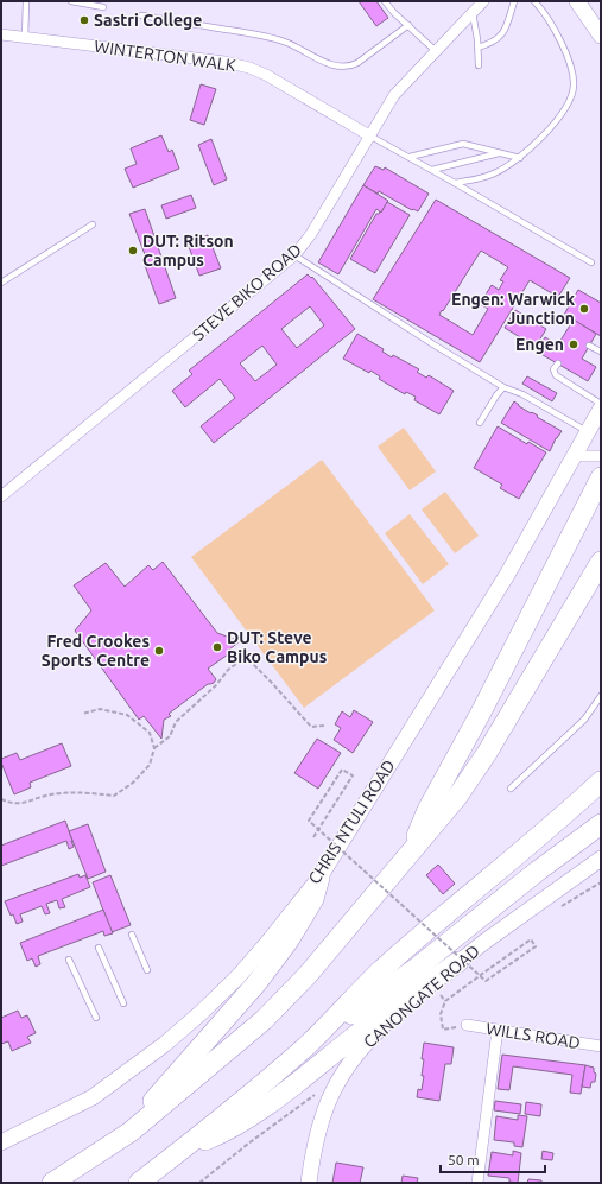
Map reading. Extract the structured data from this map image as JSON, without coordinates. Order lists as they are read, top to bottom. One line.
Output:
{"streets":{"main road":["CHRIS NTULI ROAD","CANONGATE ROAD"],"street":["WINTERTON WALK","STEVE BIKO ROAD","WILLS ROAD"]},"crossings":[["WINTERTON WALK","STEVE BIKO ROAD"]],"places":["Sastri College","DUT: Ritson Campus","Engen: Warwick Junction","Engen","DUT: Steve Biko Campus","Fred Crookes Sports Centre"],"scale_bar":"50 m"}
